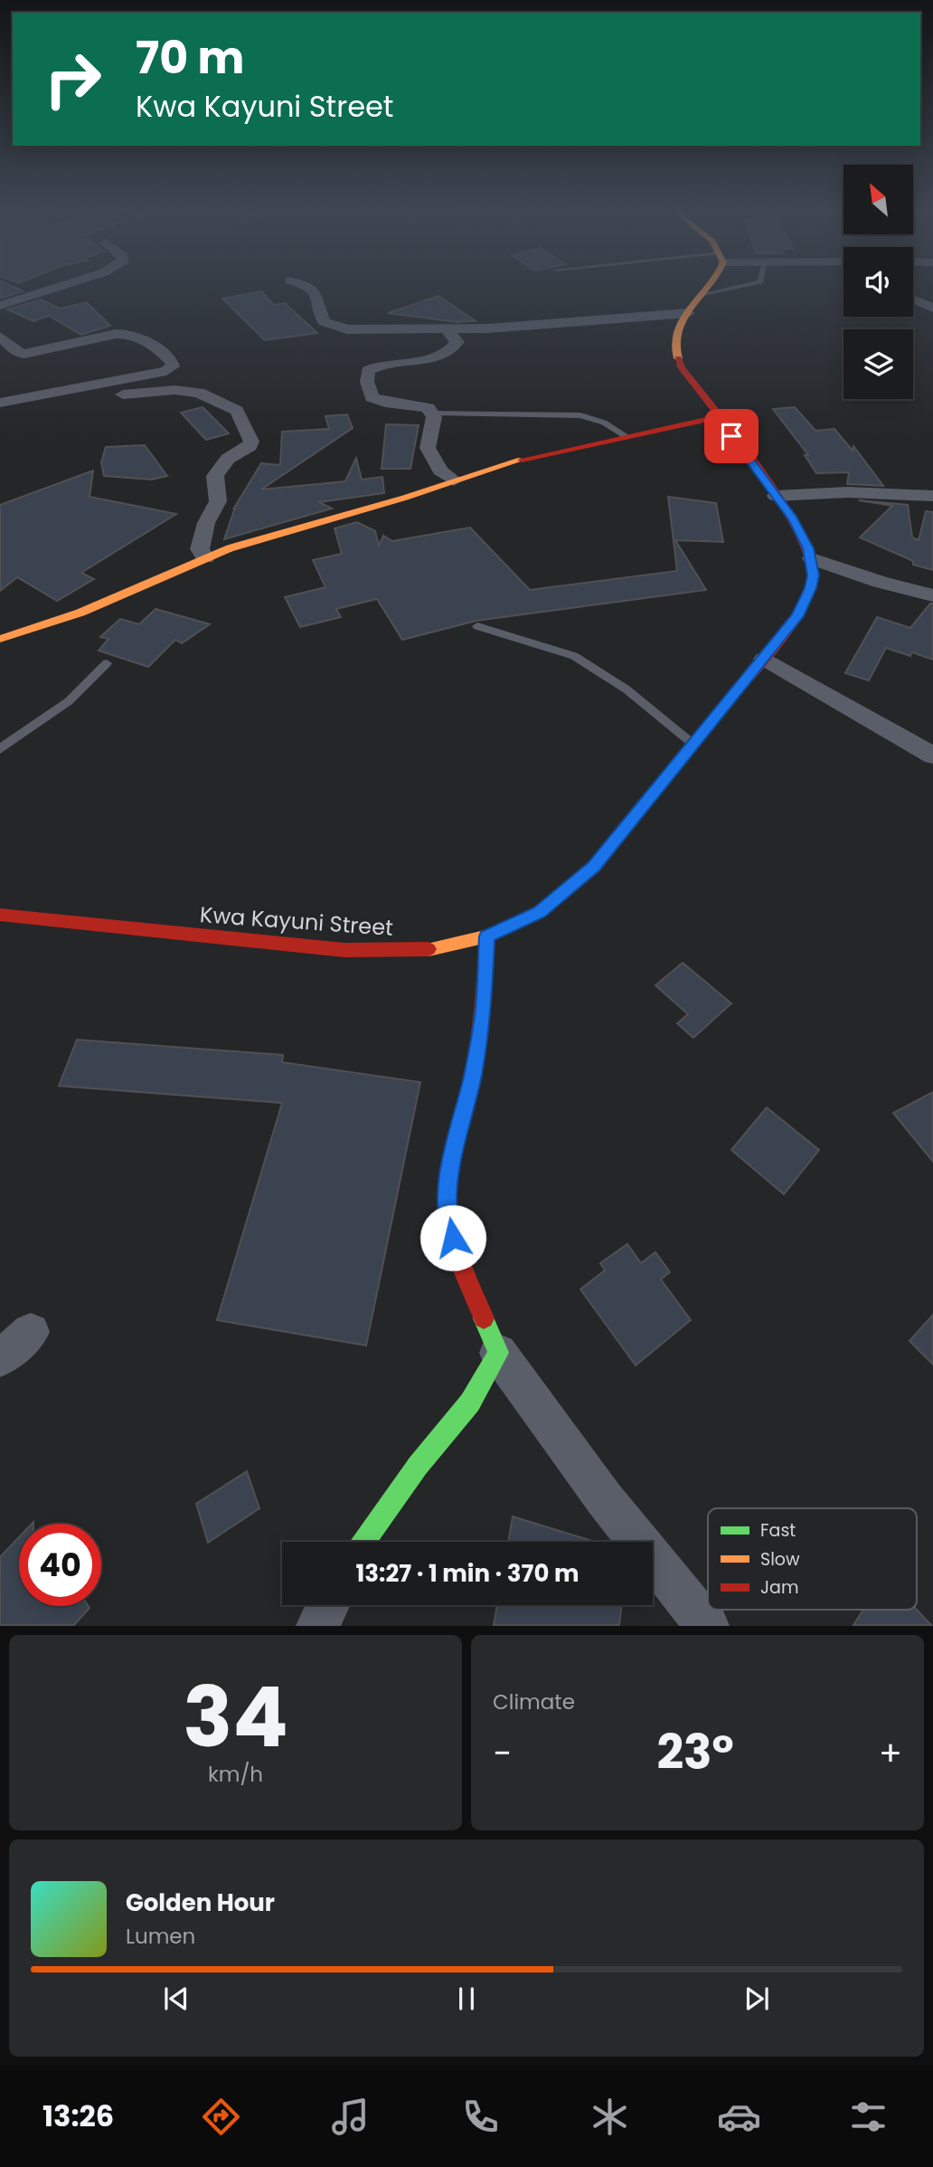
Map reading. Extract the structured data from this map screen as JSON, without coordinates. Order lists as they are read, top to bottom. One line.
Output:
{"streets":{"street":["Kwa Kayuni Street"]},"legend":["Fast","Slow","Jam"],"north":"top left","page":{"turn":["70 m","Kwa Kayuni Street"],"limit":"40","trip":"13:27 · 1 min · 370 m","tile":[["34","km/h"],"Climate"],"heat":["−","23°","+"],"song":["Golden Hour","Lumen"],"tabs":"13:26"}}
